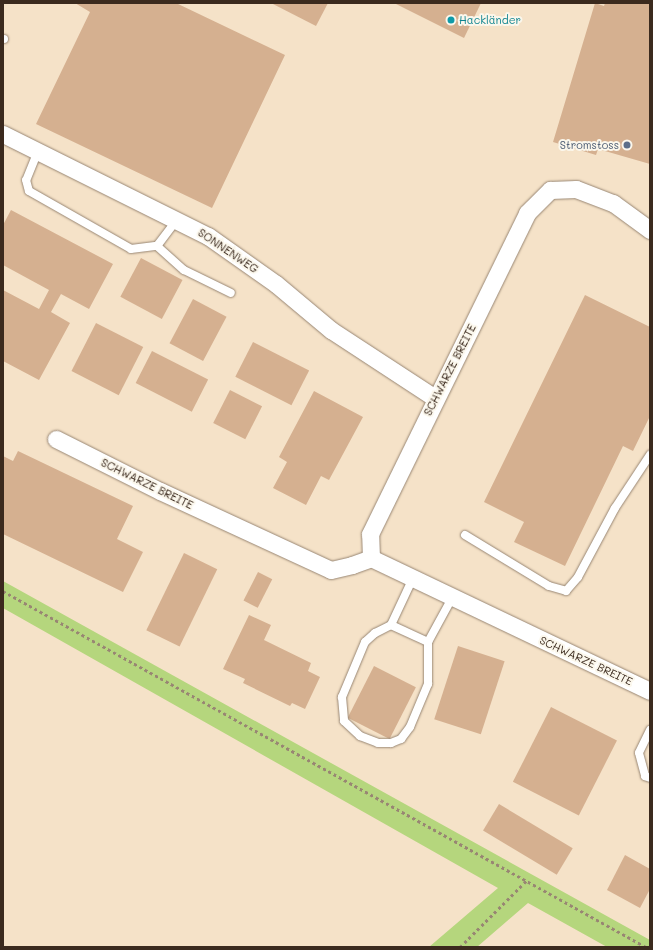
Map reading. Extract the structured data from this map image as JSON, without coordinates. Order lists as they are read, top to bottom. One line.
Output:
{"streets":{"street":["SONNENWEG","SCHWARZE BREITE"]},"crossings":[["SONNENWEG","SCHWARZE BREITE"]],"places":["Hackländer","Stromstoss"]}
